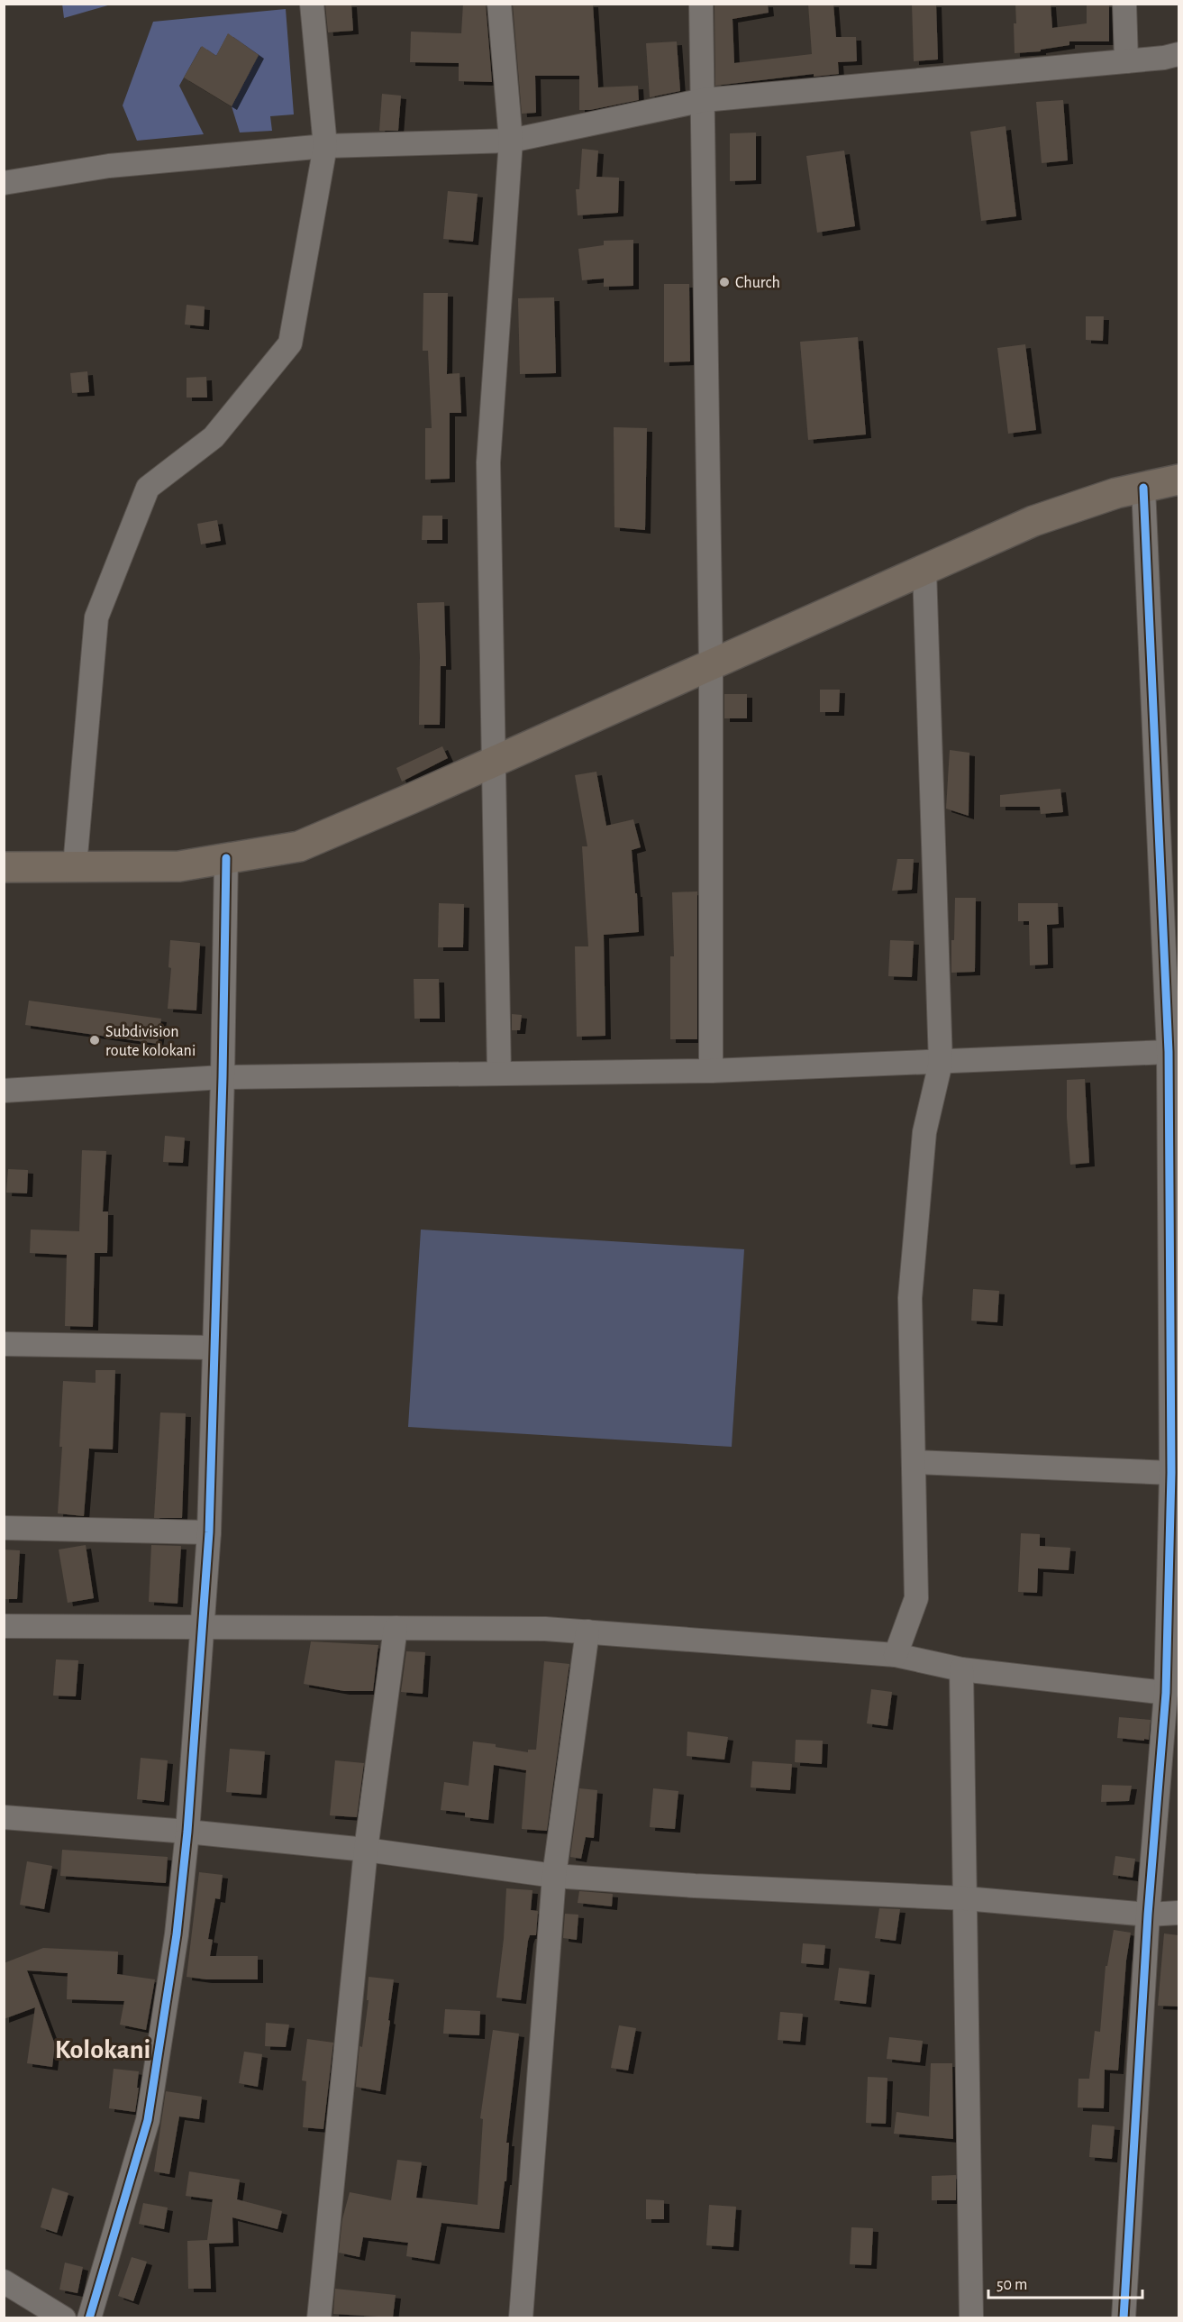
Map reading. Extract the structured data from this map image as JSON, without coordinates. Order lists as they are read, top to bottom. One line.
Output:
{"districts":["Kolokani"],"places":["Church","Subdivision route kolokani"],"scale_bar":"50 m"}
